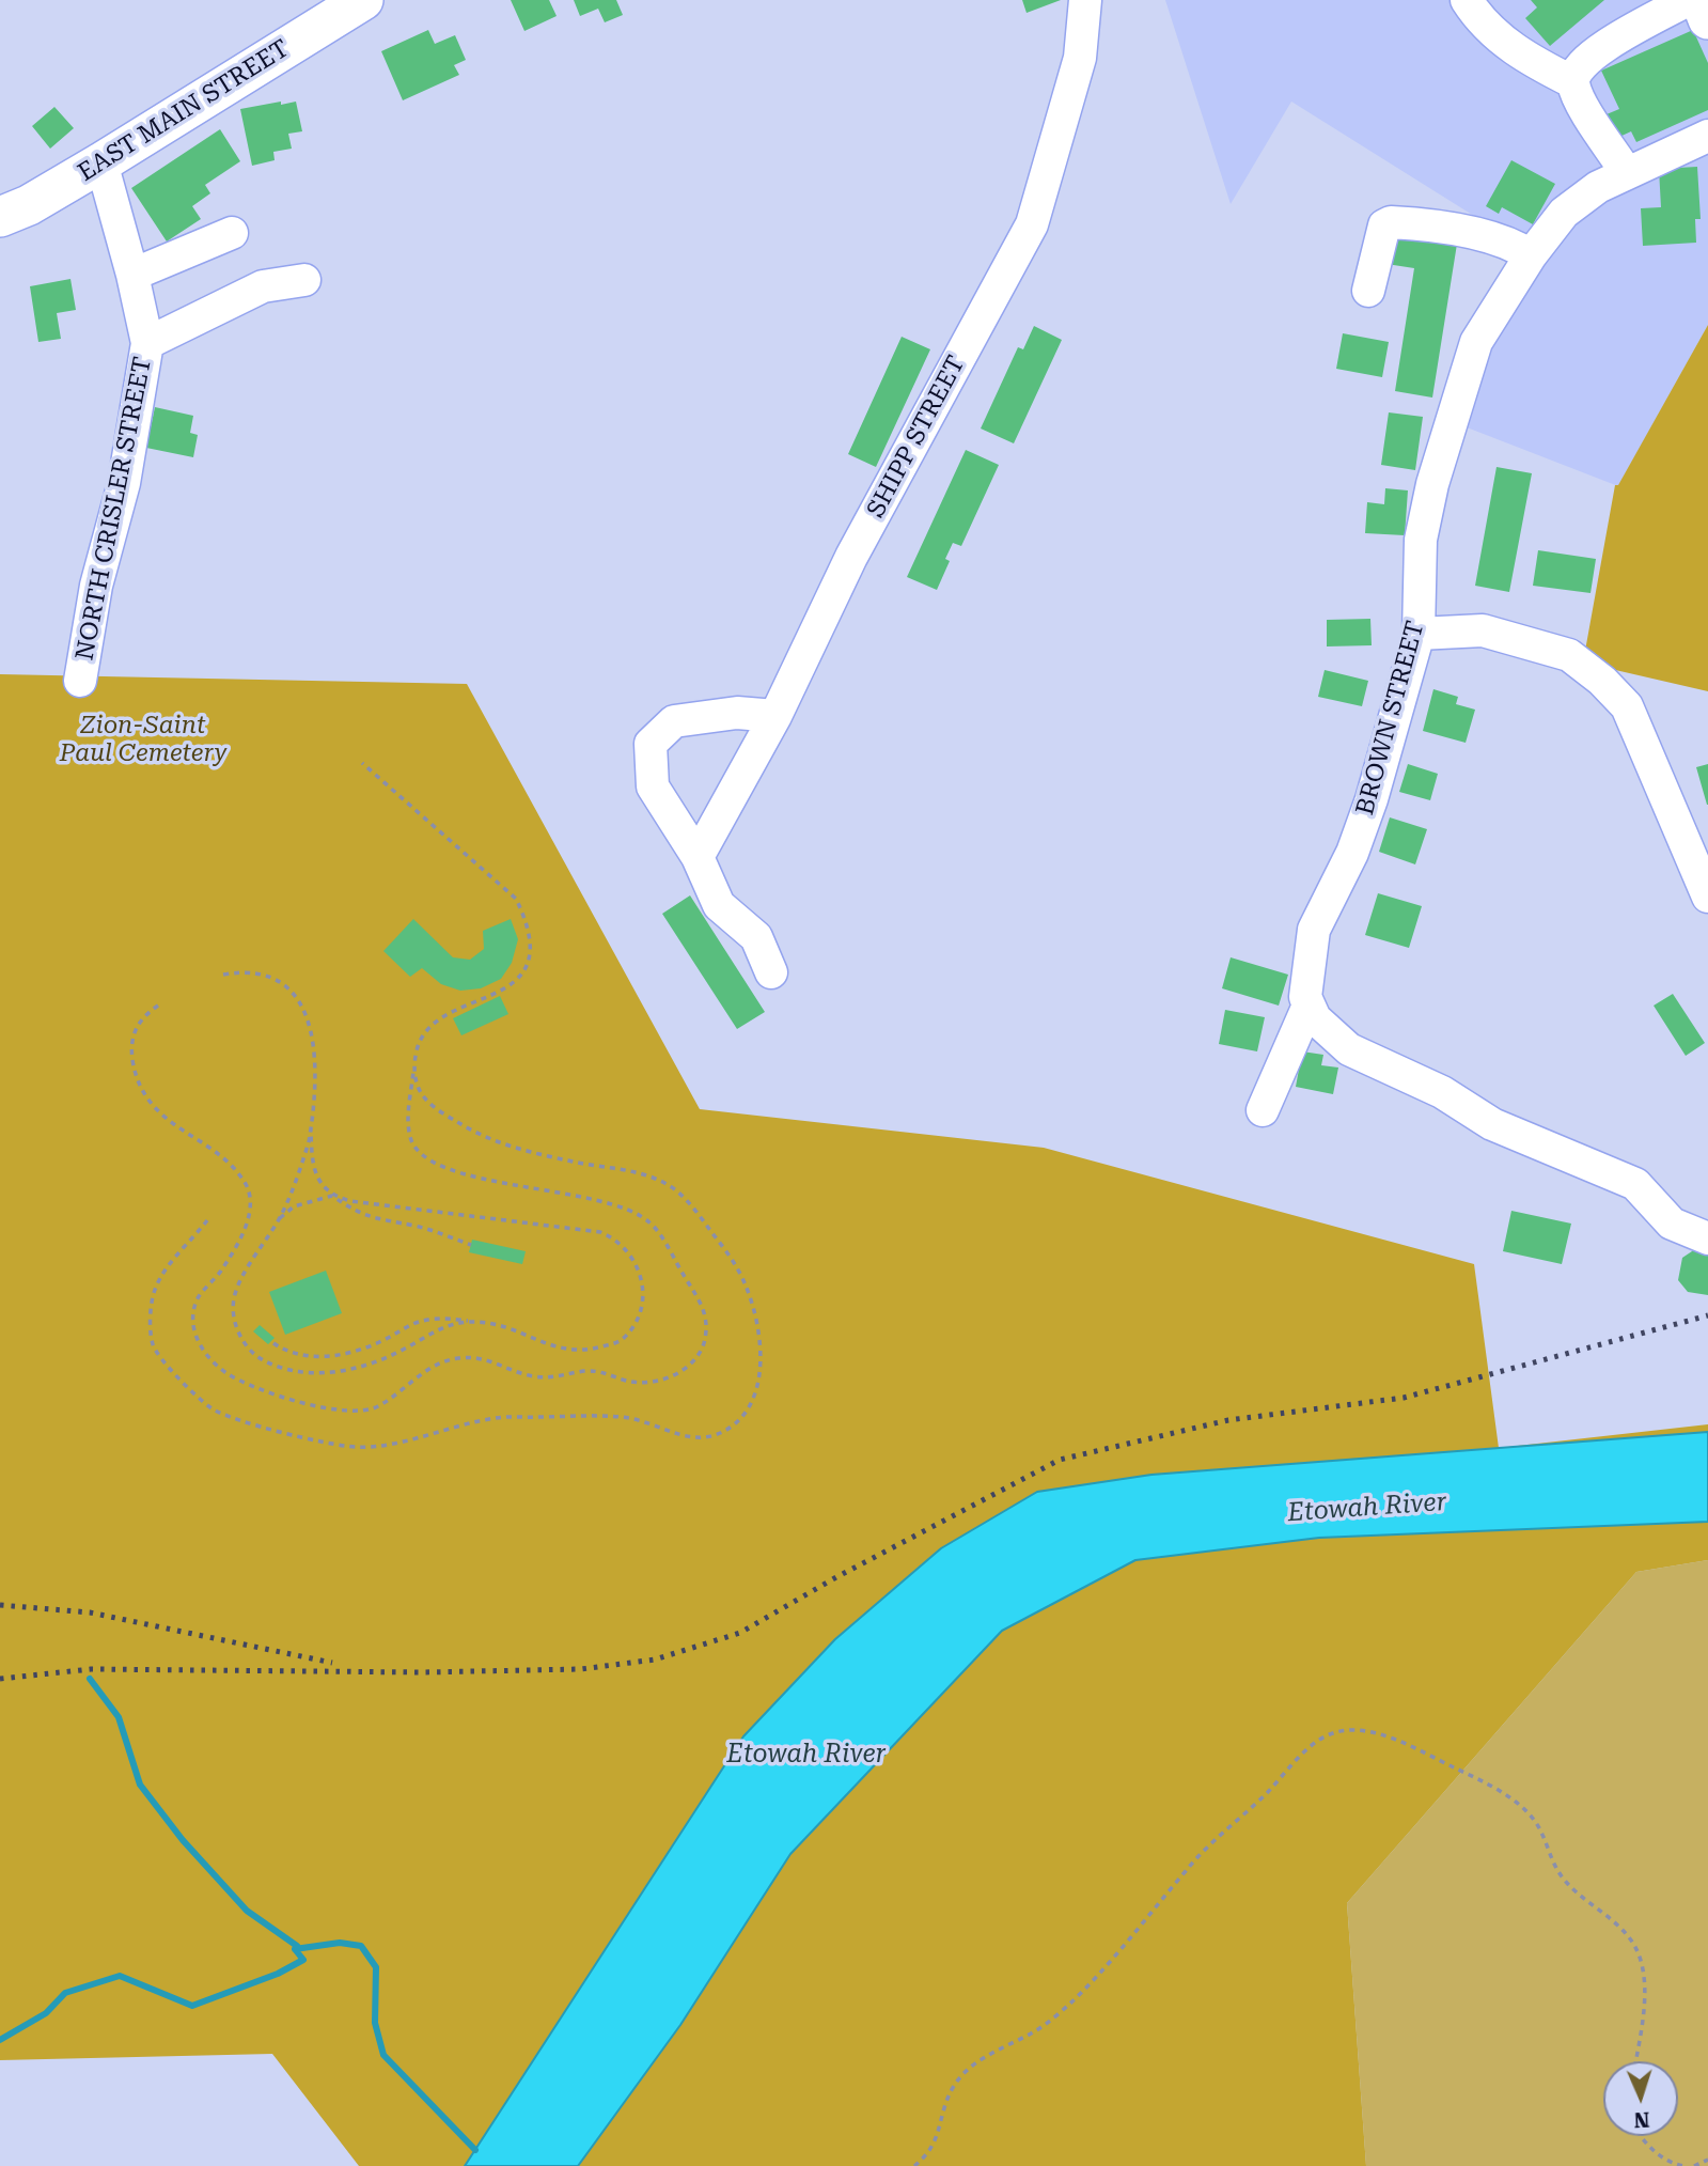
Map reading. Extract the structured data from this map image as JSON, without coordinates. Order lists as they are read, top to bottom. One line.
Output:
{"streets":{"main road":["EAST MAIN STREET"],"street":["SHIPP STREET","NORTH CRISLER STREET","BROWN STREET"]},"crossings":[["EAST MAIN STREET","NORTH CRISLER STREET"]],"water":["Etowah River"],"parks":["Zion-Saint Paul Cemetery"],"north":"bottom"}
